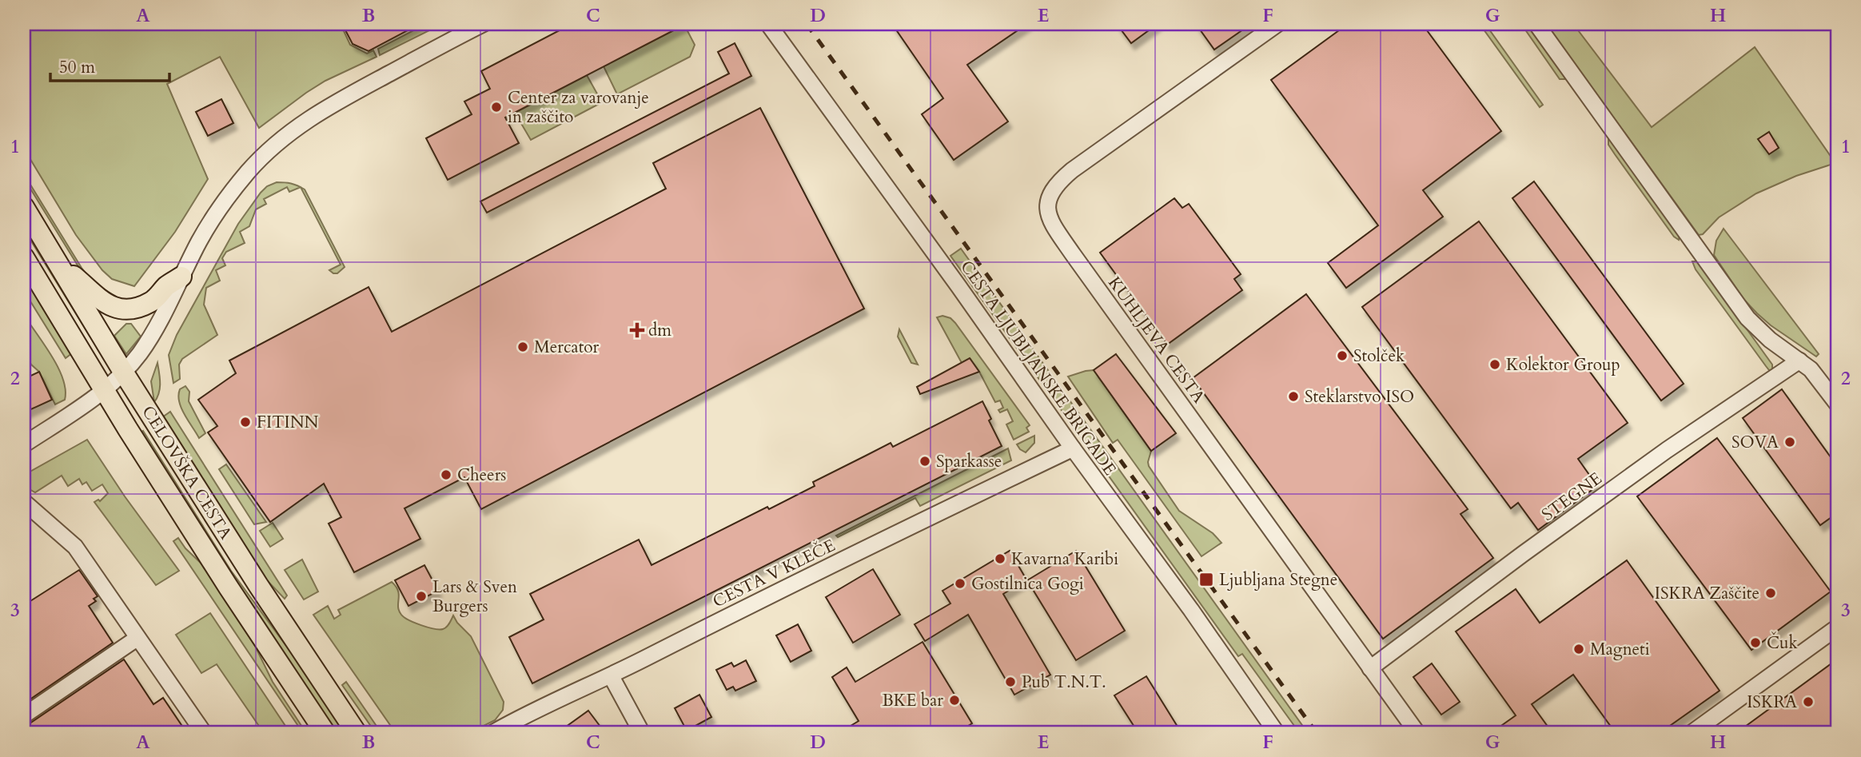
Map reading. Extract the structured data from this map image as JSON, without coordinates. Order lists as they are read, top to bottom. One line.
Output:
{"streets":{"main road":["CELOVŠKA CESTA"],"street":["KUHLJEVA CESTA","CESTA LJUBLJANSKE BRIGADE","STEGNE","CESTA V KLEČE"]},"crossings":[["KUHLJEVA CESTA","STEGNE"],["CESTA LJUBLJANSKE BRIGADE","CESTA V KLEČE"]],"places":{"other":["Center za varovanje in zaščito","Mercator","Stolček","Kolektor Group","Steklarstvo ISO","FITINN","SOVA","Sparkasse","Cheers","Kavarna Karibi","Gostilnica Gogi","ISKRA Zaščite","Lars & Sven Burgers","Čuk","Magneti","Pub T.N.T.","BKE bar","ISKRA"],"health":["dm"],"transit":["Ljubljana Stegne"]},"scale_bar":"50 m","grid":{"columns":["A","B","C","D","E","F","G","H"],"rows":["1","2","3"]}}
